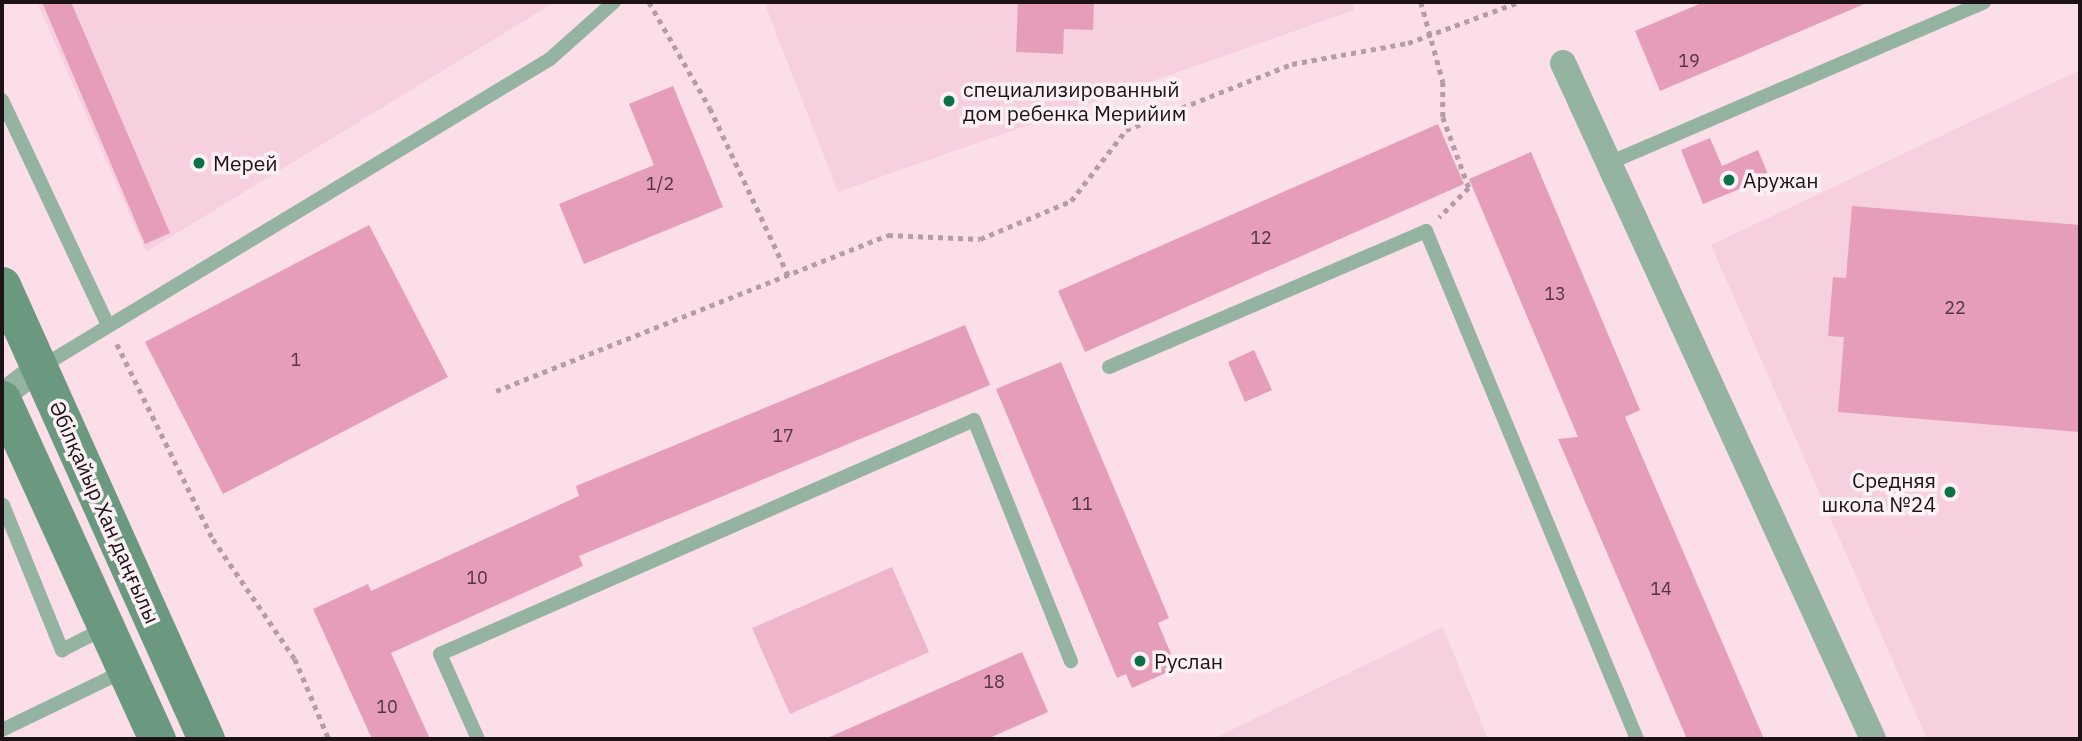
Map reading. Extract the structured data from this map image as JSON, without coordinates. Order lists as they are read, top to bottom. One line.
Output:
{"streets":{"main road":["Әбілқайыр Хан даңғылы"]},"places":["специализированный дом ребенка Мерийим","Мерей","Аружан","Средняя школа №24","Руслан"],"house_numbers":["19","1/2","12","13","22","1","17","11","10","14","18","10"]}
